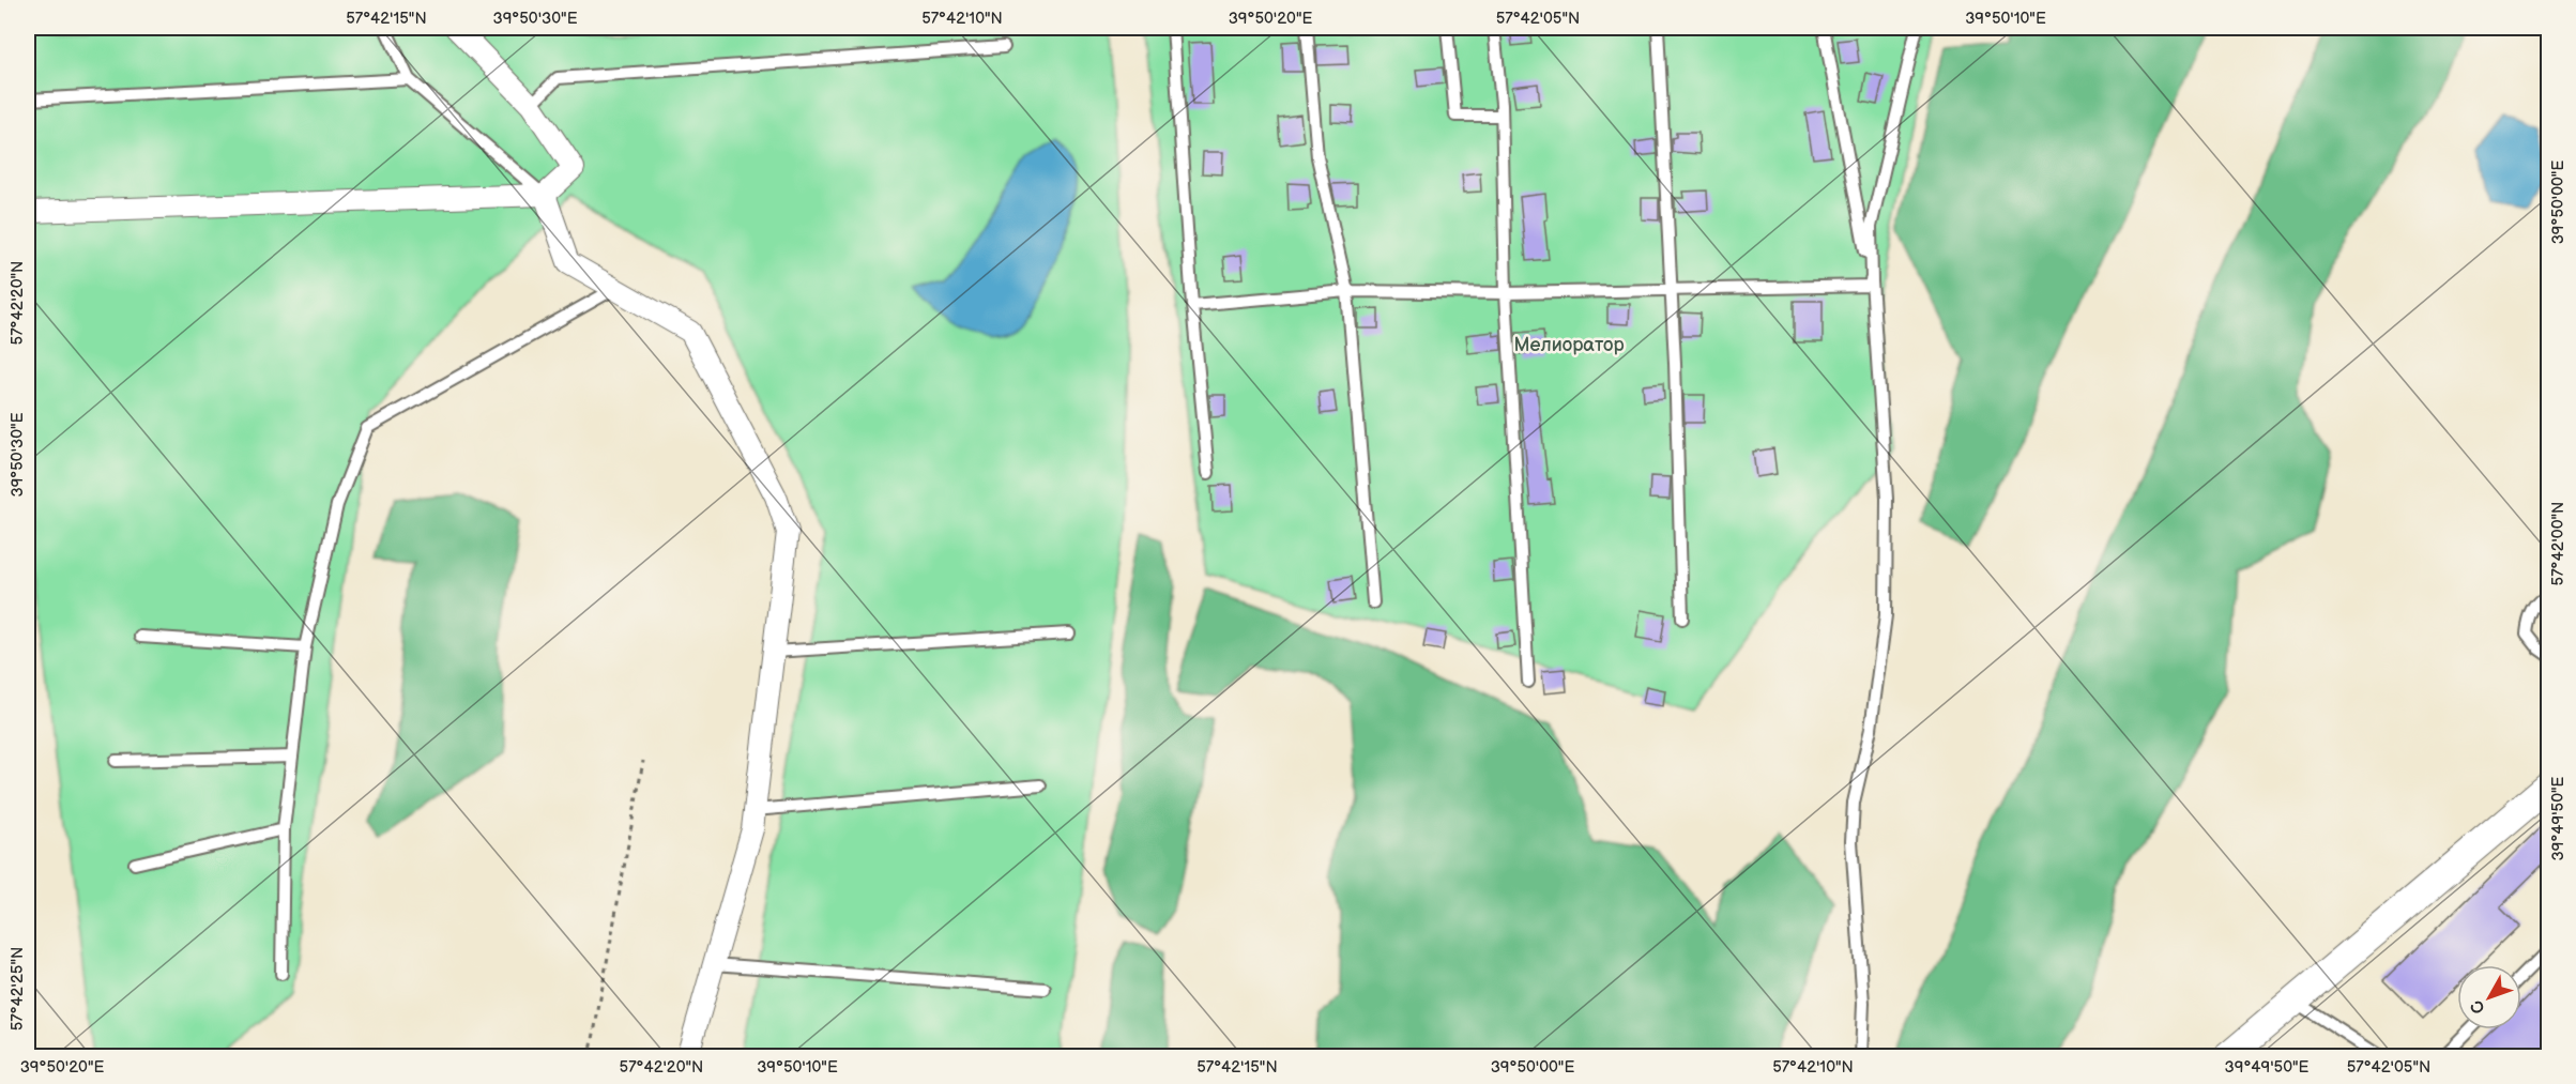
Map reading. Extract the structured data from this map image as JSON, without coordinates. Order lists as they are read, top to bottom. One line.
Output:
{"parks":["Мелиоратор"],"north":"bottom left","coordinates":["57°42'15\"N","39°50'30\"E","57°42'10\"N","39°50'20\"E","57°42'05\"N","39°50'10\"E","39°50'00\"E","57°42'20\"N","57°42'00\"N","39°49'50\"E","57°42'25\"N"]}
